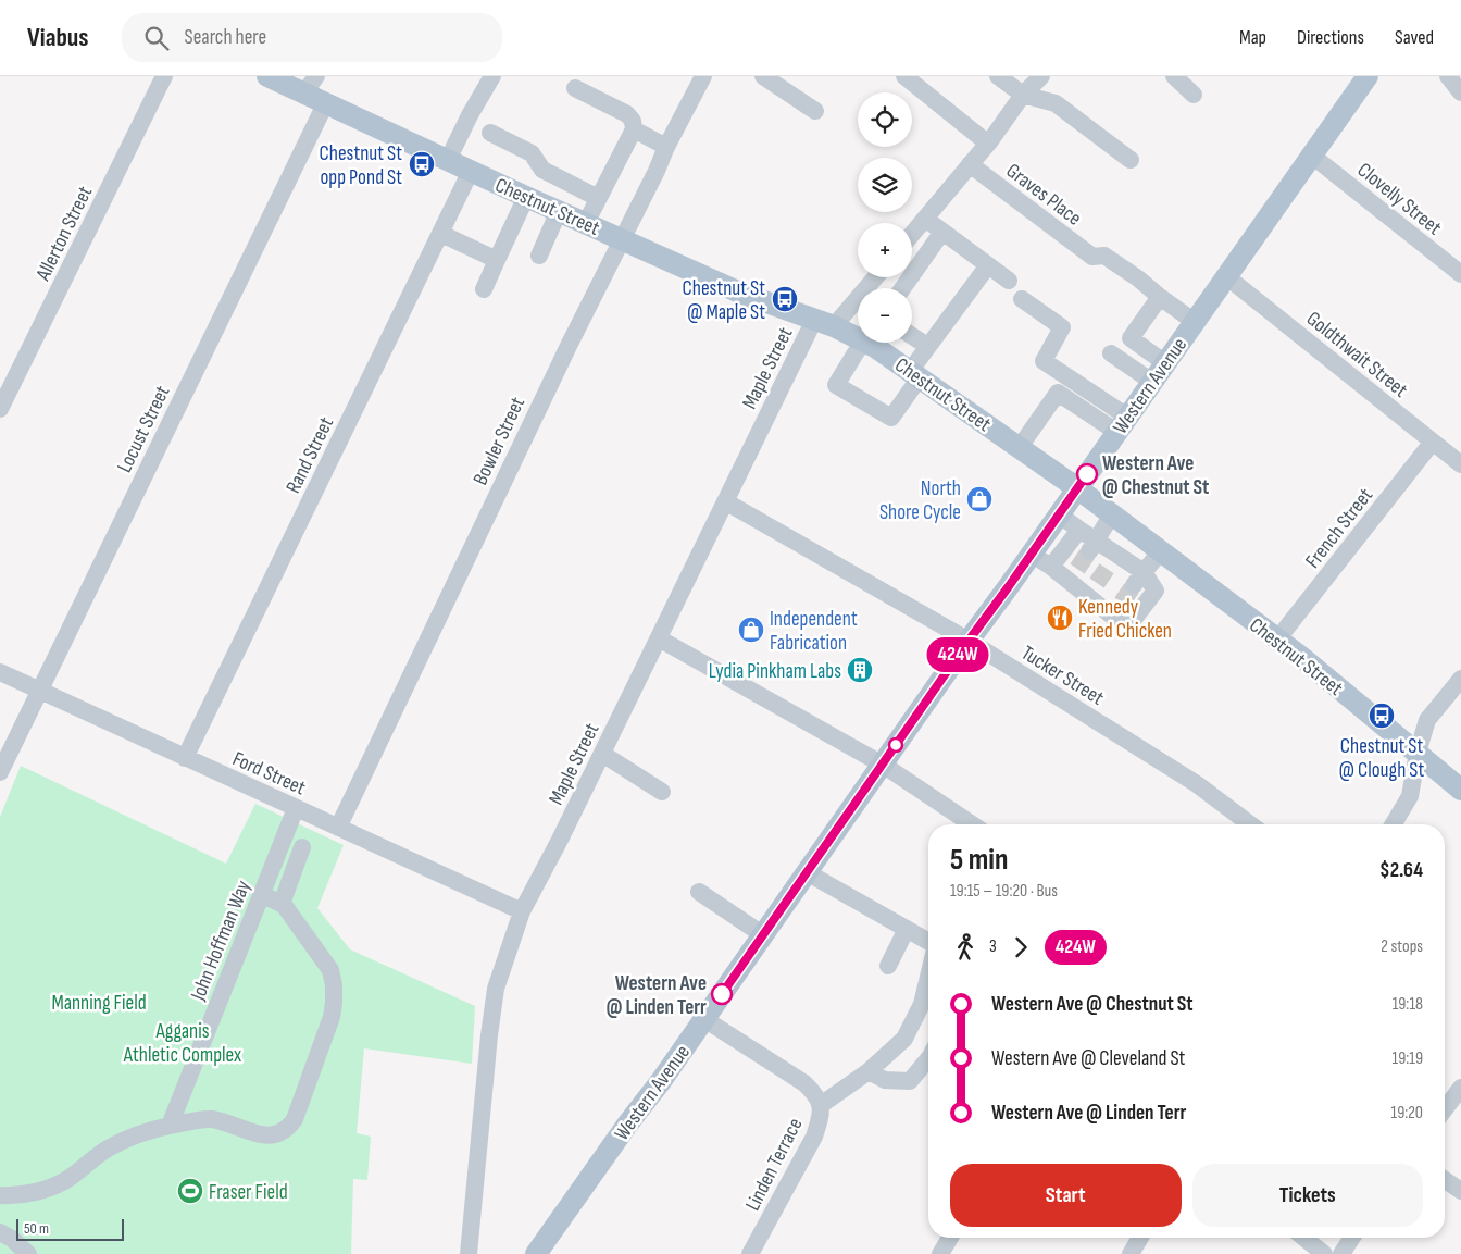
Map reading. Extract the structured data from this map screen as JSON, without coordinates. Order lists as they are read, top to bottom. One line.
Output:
{"streets":{"main road":["Chestnut Street","Western Avenue"],"street":["Graves Place","Clovelly Street","Allerton Street","Goldthwait Street","Maple Street","Locust Street","Bowler Street","Rand Street","French Street","Tucker Street","Ford Street","John Hoffman Way","Linden Terrace"]},"crossings":[["Clovelly Street","Western Avenue"],["Chestnut Street","Maple Street"],["Chestnut Street","Western Avenue"],["Chestnut Street","Locust Street"],["Chestnut Street","Bowler Street"],["Chestnut Street","Rand Street"],["Chestnut Street","French Street"],["Goldthwait Street","Western Avenue"],["Goldthwait Street","French Street"],["Maple Street","Tucker Street"],["Maple Street","Ford Street"],["Western Avenue","Tucker Street"],["Western Avenue","Linden Terrace"],["Locust Street","Ford Street"],["Bowler Street","Ford Street"],["Rand Street","Ford Street"],["Ford Street","John Hoffman Way"]],"parks":["Manning Field","Agganis Athletic Complex"],"places":{"bus stop":["Chestnut St opp Pond St","Chestnut St @ Maple St","Chestnut St @ Clough St"],"other":["Western Ave @ Chestnut St","Western Ave @ Linden Terr"],"shop":["North Shore Cycle","Independent Fabrication"],"restaurant":["Kennedy Fried Chicken"],"building":["Lydia Pinkham Labs"],"sports":["Fraser Field"]},"lines":["bus line 424W"],"scale_bar":"50 m","page":{"header":"Viabus","search":"Search here","nav":["Map","Directions","Saved"],"on_map":"424W","map_buttons":["+","−"],"heading":["5 min","19:15 – 19:20 · Bus","$2.64"],"legs":["3","424W","2 stops"],"list":[{"name":"Western Ave @ Chestnut St","value":"19:18"},{"name":"Western Ave @ Cleveland St","value":"19:19"},{"name":"Western Ave @ Linden Terr","value":"19:20"}],"buttons":["Start","Tickets"],"scale":"50 m"}}
